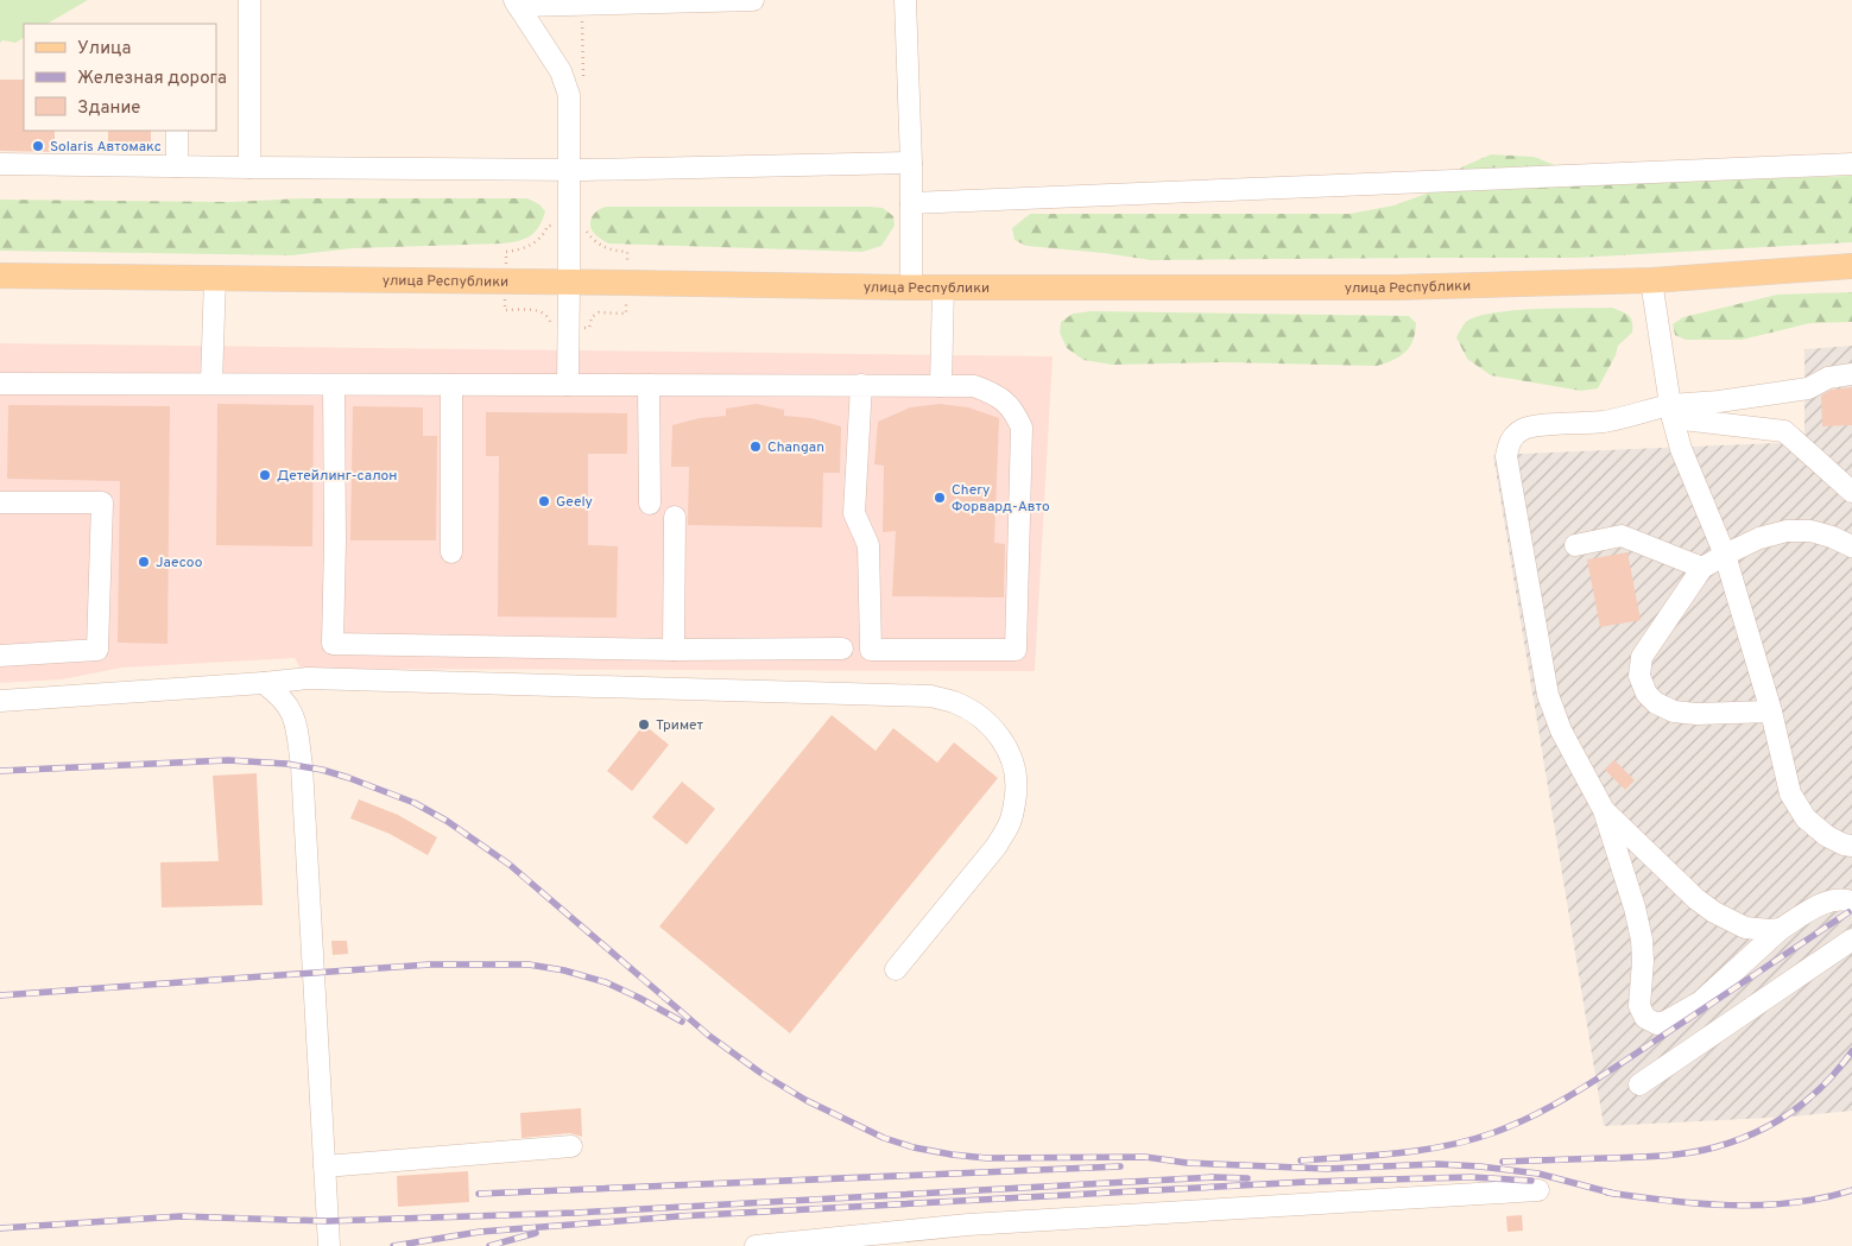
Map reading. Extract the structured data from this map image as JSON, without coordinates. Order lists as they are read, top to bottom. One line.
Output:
{"streets":{"main road":["улица Республики"]},"places":["Solaris Автомакс","Changan","Детейлинг-салон","Chery Форвард-Авто","Geely","Jaecoo","Тримет"],"legend":["Улица","Железная дорога","Здание"]}
